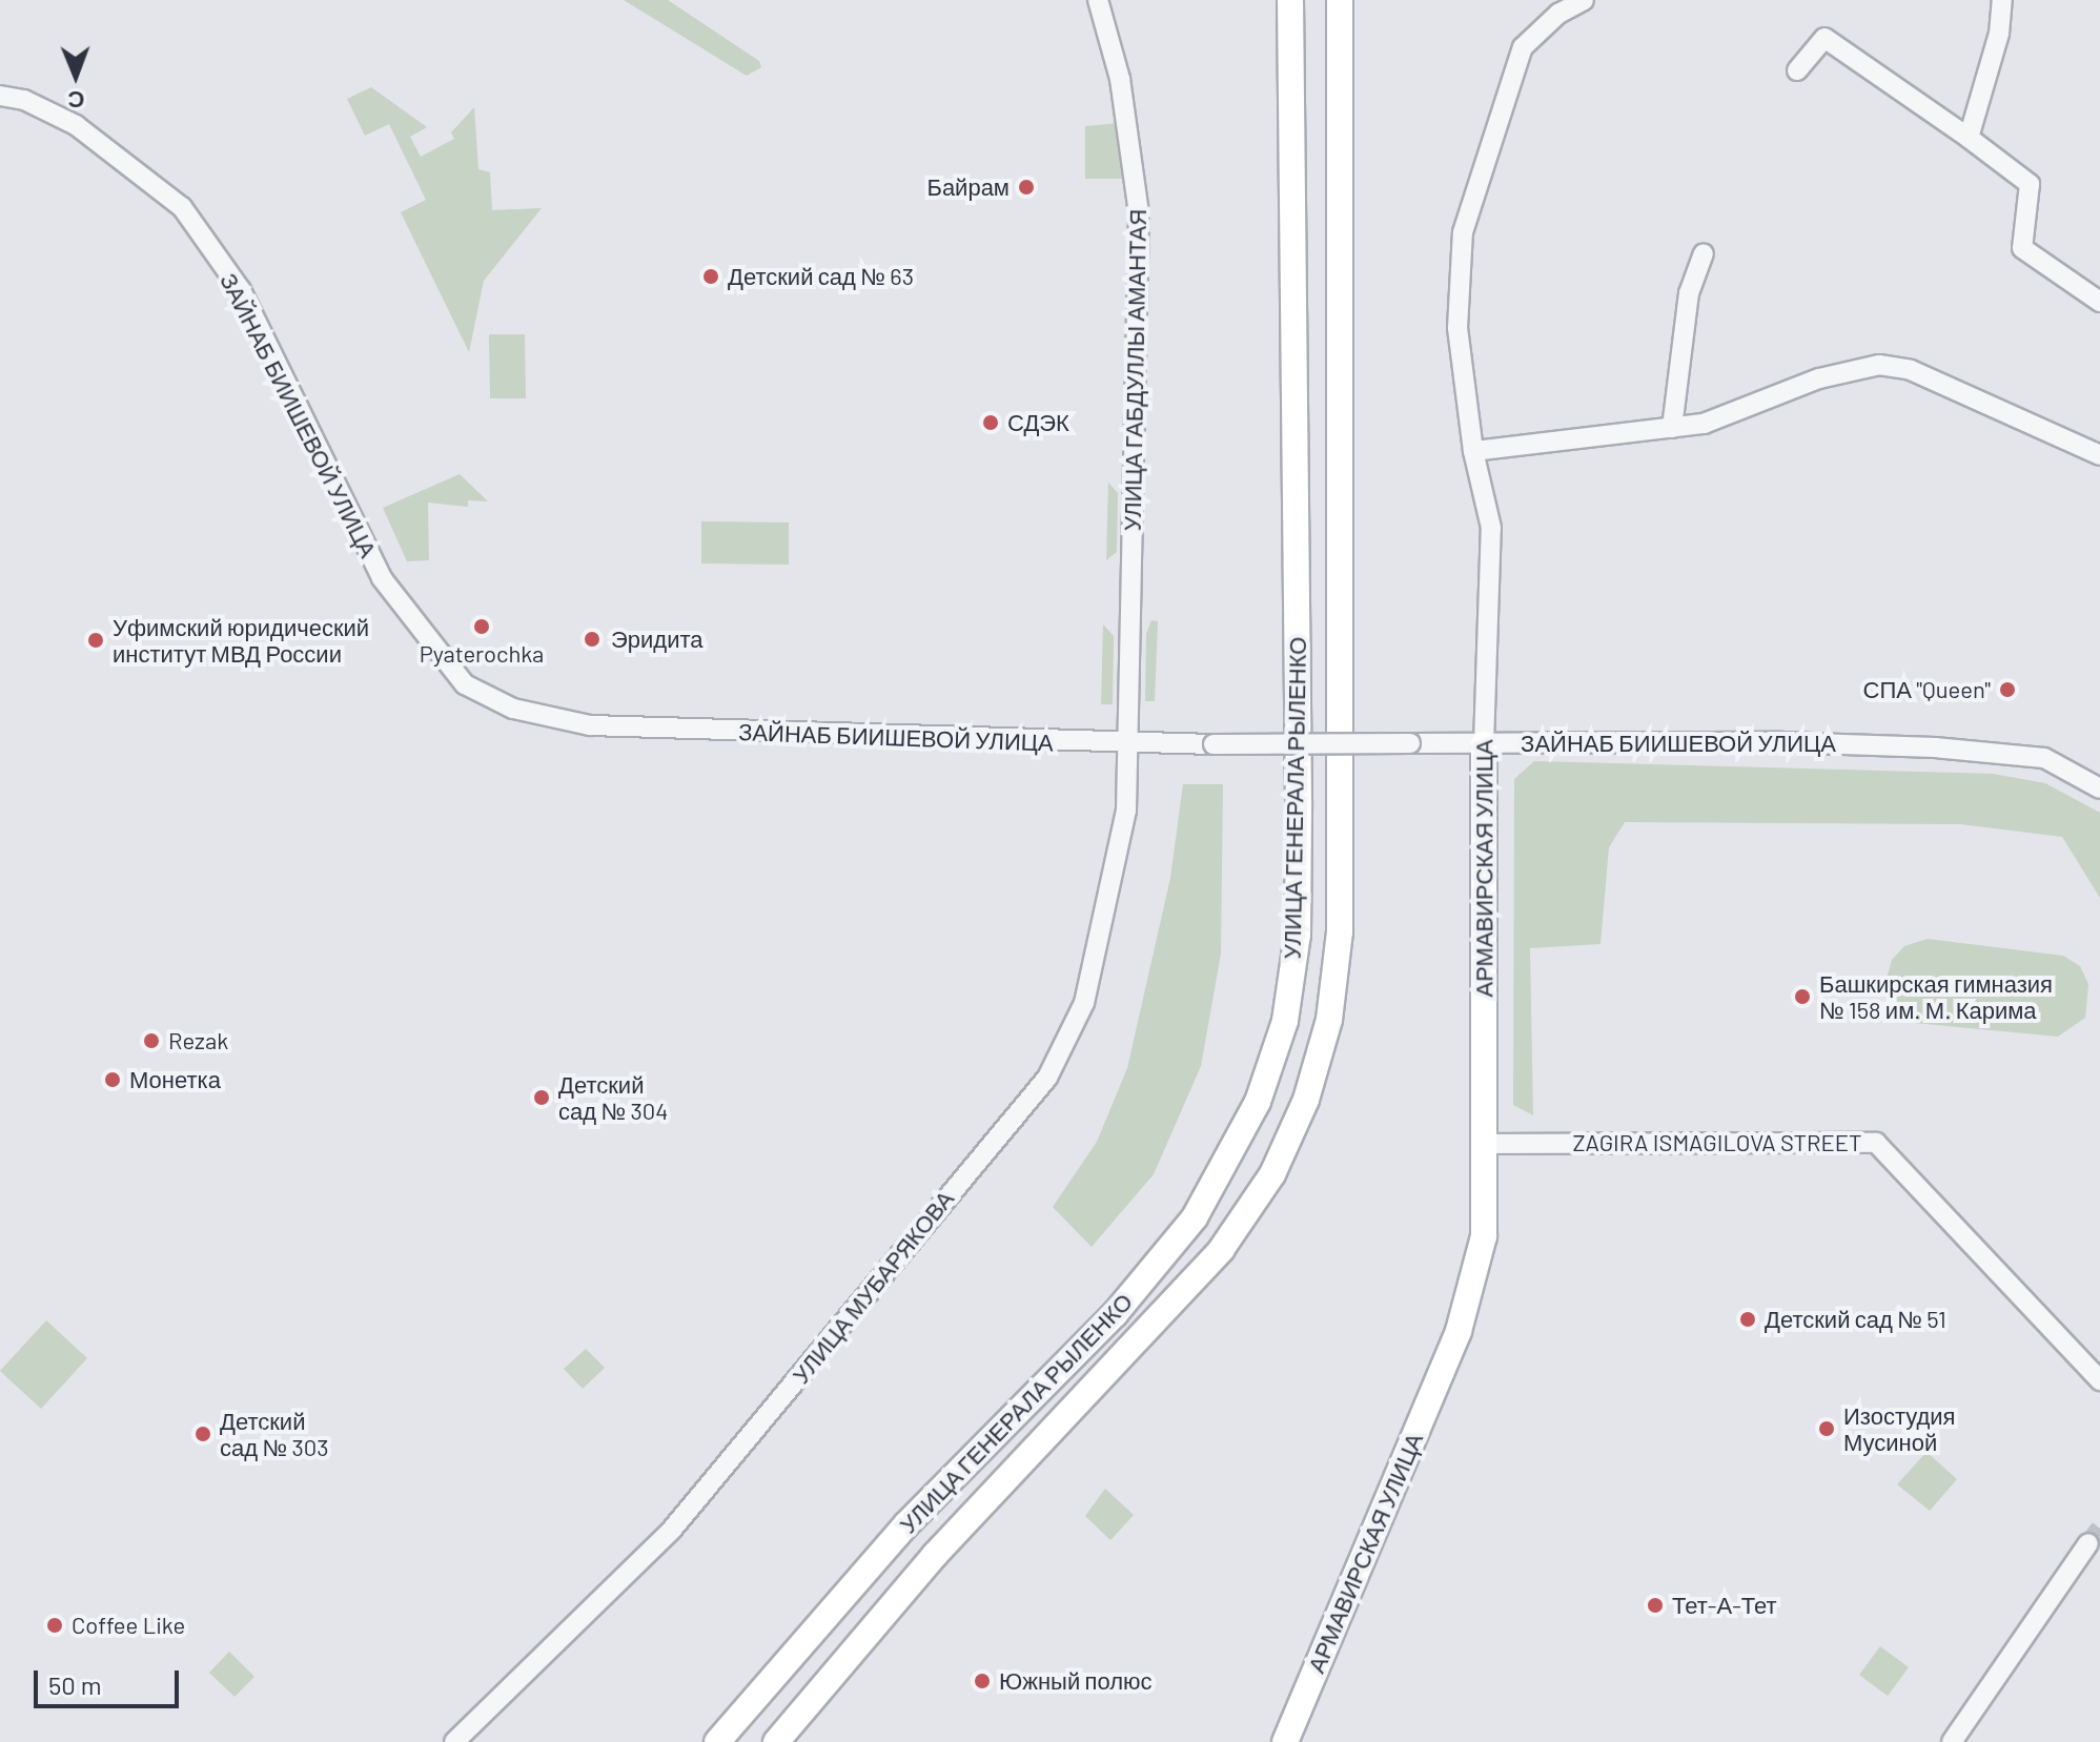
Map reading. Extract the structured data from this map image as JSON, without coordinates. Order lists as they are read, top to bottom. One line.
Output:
{"streets":{"main road":["УЛИЦА ГЕНЕРАЛА РЫЛЕНКО","АРМАВИРСКАЯ УЛИЦА"],"street":["УЛИЦА ГАБДУЛЛЫ АМАНТАЯ","ЗАЙНАБ БИИШЕВОЙ УЛИЦА","ZAGIRA ISMAGILOVA STREET","УЛИЦА МУБАРЯКОВА"]},"crossings":[["УЛИЦА ГАБДУЛЛЫ АМАНТАЯ","ЗАЙНАБ БИИШЕВОЙ УЛИЦА"],["УЛИЦА ГАБДУЛЛЫ АМАНТАЯ","УЛИЦА МУБАРЯКОВА"],["ЗАЙНАБ БИИШЕВОЙ УЛИЦА","АРМАВИРСКАЯ УЛИЦА"],["ЗАЙНАБ БИИШЕВОЙ УЛИЦА","УЛИЦА МУБАРЯКОВА"],["АРМАВИРСКАЯ УЛИЦА","ZAGIRA ISMAGILOVA STREET"]],"places":["Байрам","Детский сад № 63","СДЭК","Pyaterochka","Эридита","Уфимский юридический институт МВД России","СПА \"Queen\"","Башкирская гимназия № 158 им. М. Карима","Rezak","Монетка","Детский сад № 304","Детский сад № 51","Изостудия Мусиной","Детский сад № 303","Тет-А-Тет","Coffee Like","Южный полюс"],"scale_bar":"50 m","north":"bottom"}
